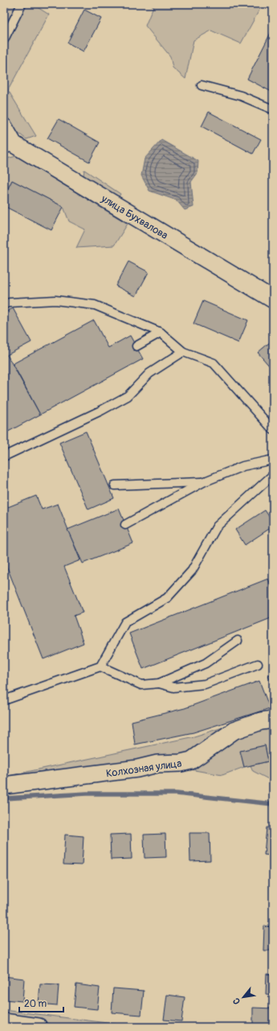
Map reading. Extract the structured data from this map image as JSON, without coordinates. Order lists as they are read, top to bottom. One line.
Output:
{"streets":{"street":["улица Бухвалова","Колхозная улица"]},"scale_bar":"20 m","north":"bottom left"}
